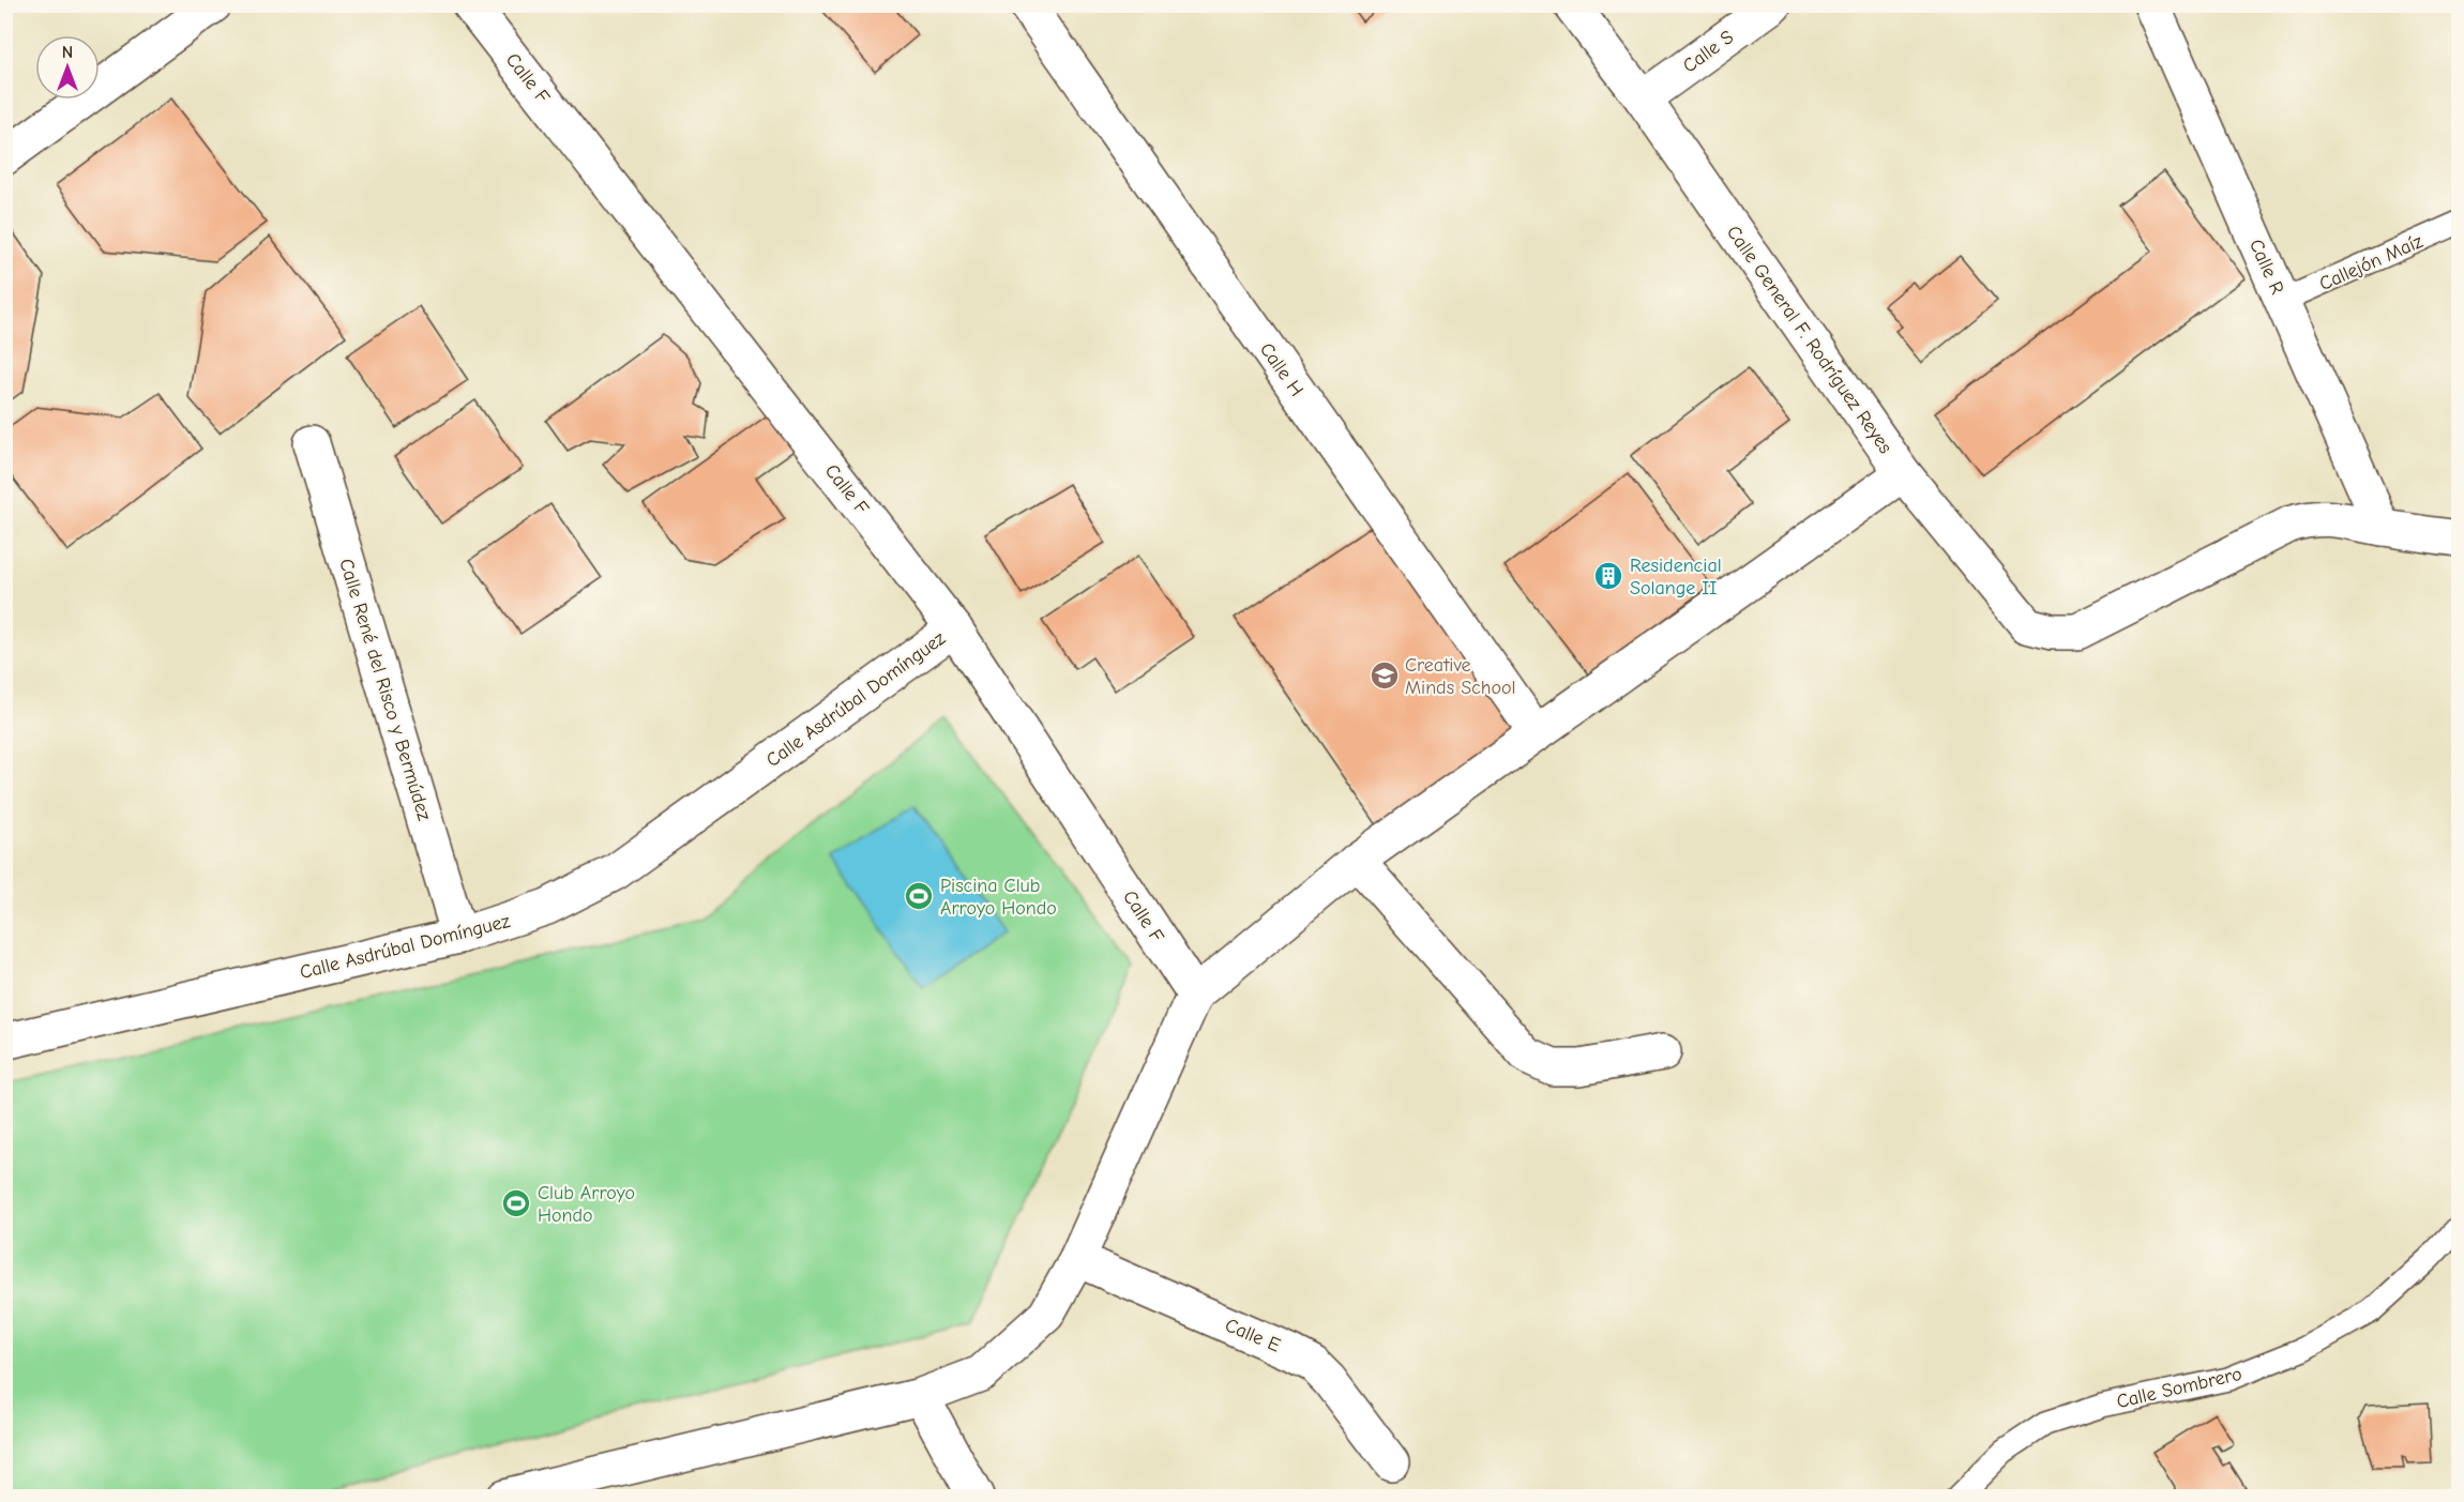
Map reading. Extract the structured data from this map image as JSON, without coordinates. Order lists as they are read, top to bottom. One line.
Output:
{"streets":{"street":["Calle S","Calle F","Calle R","Calle General F. Rodríguez Reyes","Calle H","Calle René del Risco y Bermúdez","Calle Asdrúbal Domínguez","Calle E"],"lane":["Callejón Maíz","Calle Sombrero"]},"crossings":[["Calle S","Calle General F. Rodríguez Reyes"],["Calle F","Calle Asdrúbal Domínguez"],["Callejón Maíz","Calle R"],["Calle R","Calle General F. Rodríguez Reyes"],["Calle René del Risco y Bermúdez","Calle Asdrúbal Domínguez"]],"places":{"building":["Residencial Solange II"],"school or university":["Creative Minds School"],"sports":["Piscina Club Arroyo Hondo","Club Arroyo Hondo"]},"north":"top"}
